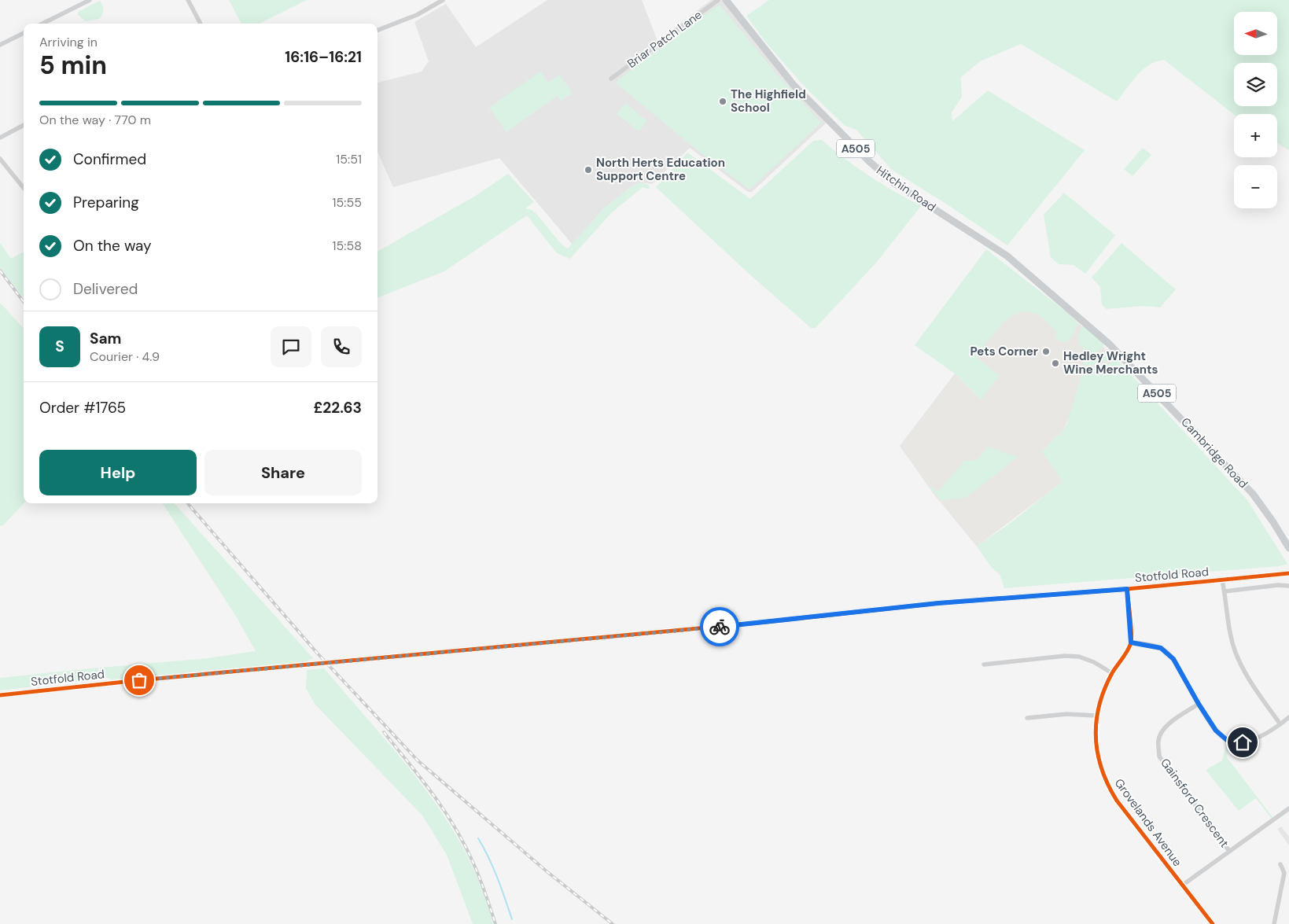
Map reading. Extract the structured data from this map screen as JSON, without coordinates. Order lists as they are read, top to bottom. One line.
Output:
{"streets":{"main road":["A505","Hitchin Road","Cambridge Road"],"street":["Briar Patch Lane","Stotfold Road","Gainsford Crescent","Grovelands Avenue"]},"crossings":[["Hitchin Road","Cambridge Road"]],"places":["The Highfield School","North Herts Education Support Centre","Pets Corner","Hedley Wright Wine Merchants"],"north":"left","page":{"map_buttons":["+","−"],"heading":["5 min","Arriving in","16:16–16:21"],"panel":["Sam","Courier · 4.9","Order #1765","£22.63"],"bar":"On the way · 770 m","list":[["Confirmed","15:51"],["Preparing","15:55"],["On the way","15:58"],"Delivered"],"round":"S","buttons":["Help","Share"]}}
